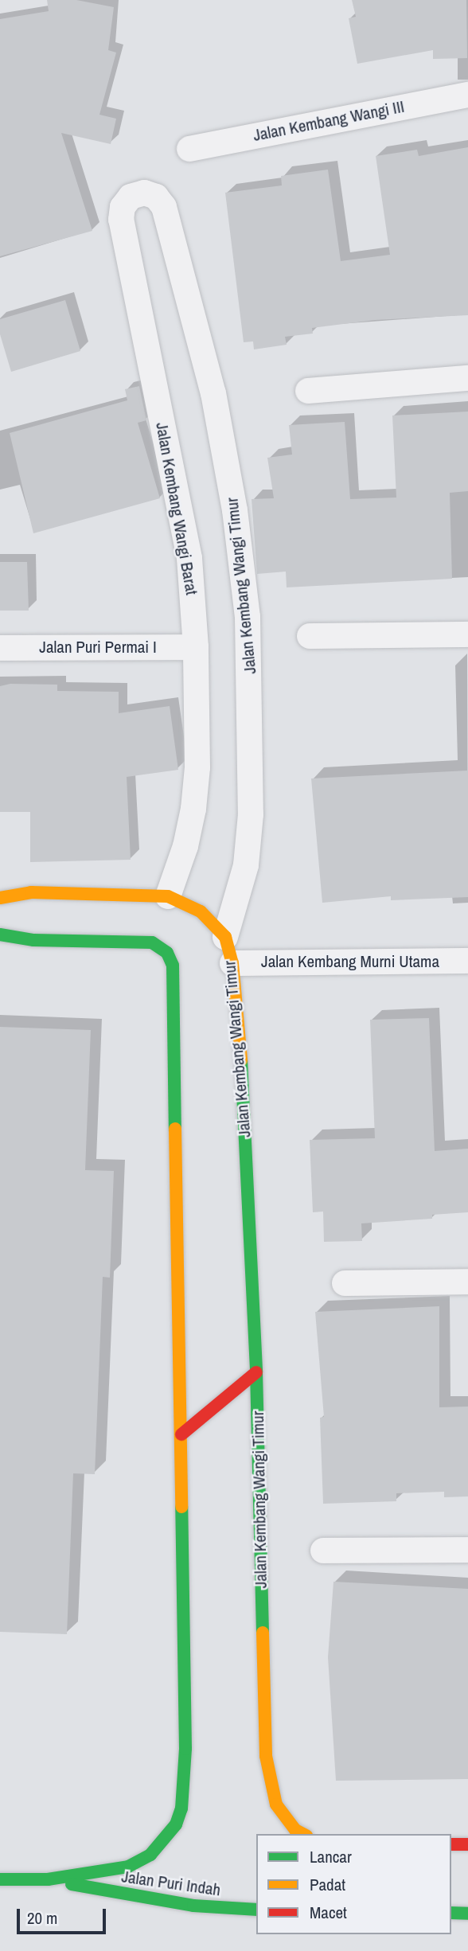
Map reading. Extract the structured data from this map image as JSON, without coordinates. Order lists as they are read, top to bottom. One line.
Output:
{"streets":{"main road":["Jalan Kembang Wangi Timur","Jalan Puri Indah"],"street":["Jalan Kembang Wangi III","Jalan Kembang Wangi Barat","Jalan Puri Permai I","Jalan Kembang Murni Utama"]},"crossings":[["Jalan Kembang Wangi Barat","Jalan Kembang Wangi Timur"],["Jalan Kembang Wangi Barat","Jalan Puri Permai I"],["Jalan Kembang Wangi Timur","Jalan Kembang Murni Utama"]],"legend":["Lancar","Padat","Macet"],"scale_bar":"20 m"}
